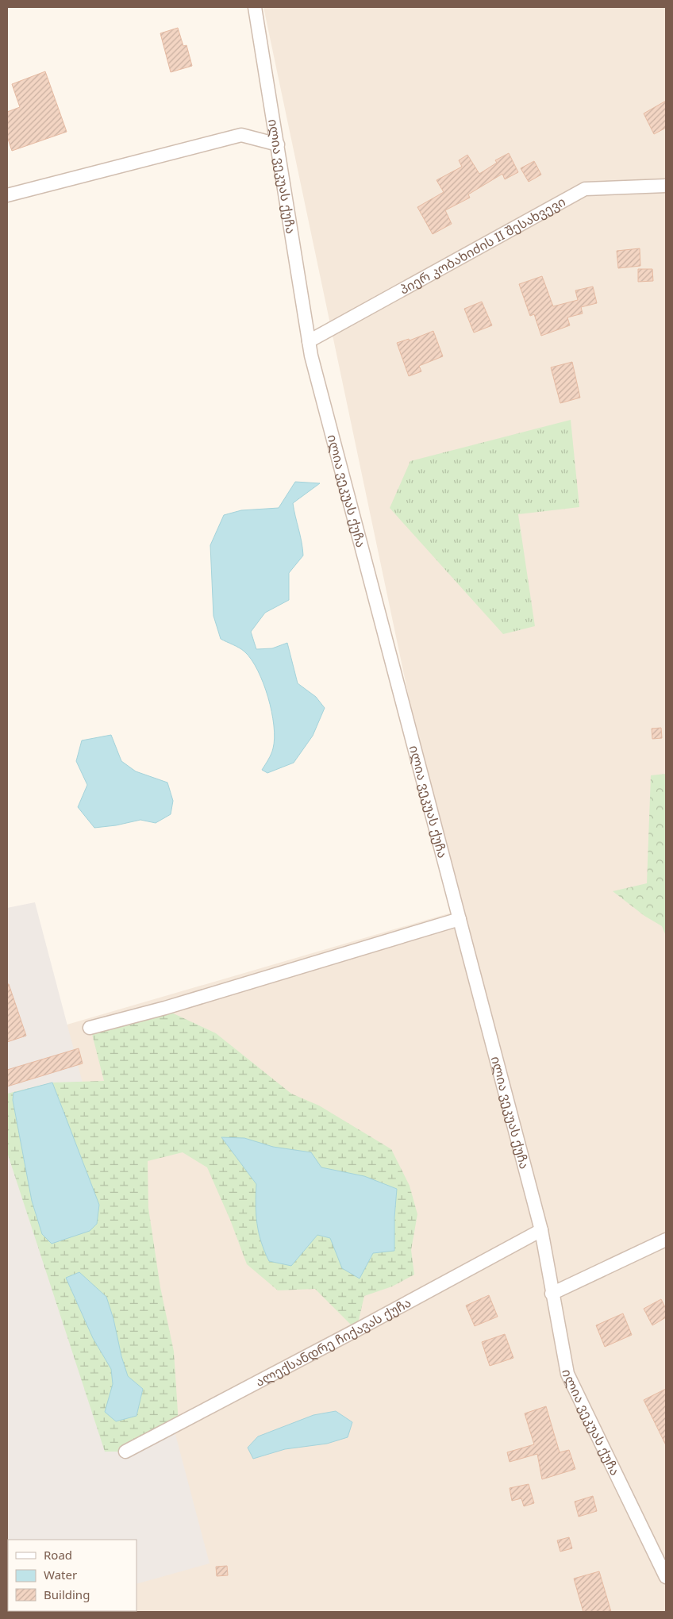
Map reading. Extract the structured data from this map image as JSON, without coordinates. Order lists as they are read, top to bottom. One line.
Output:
{"streets":{"street":["ილია ვეკუას ქუჩა","პიერ კობახიძის II შესახვევი","ალექსანდრე ჩიქავას ქუჩა"]},"crossings":[["ილია ვეკუას ქუჩა","პიერ კობახიძის II შესახვევი"],["ილია ვეკუას ქუჩა","ალექსანდრე ჩიქავას ქუჩა"]],"legend":["Road","Water","Building"]}
